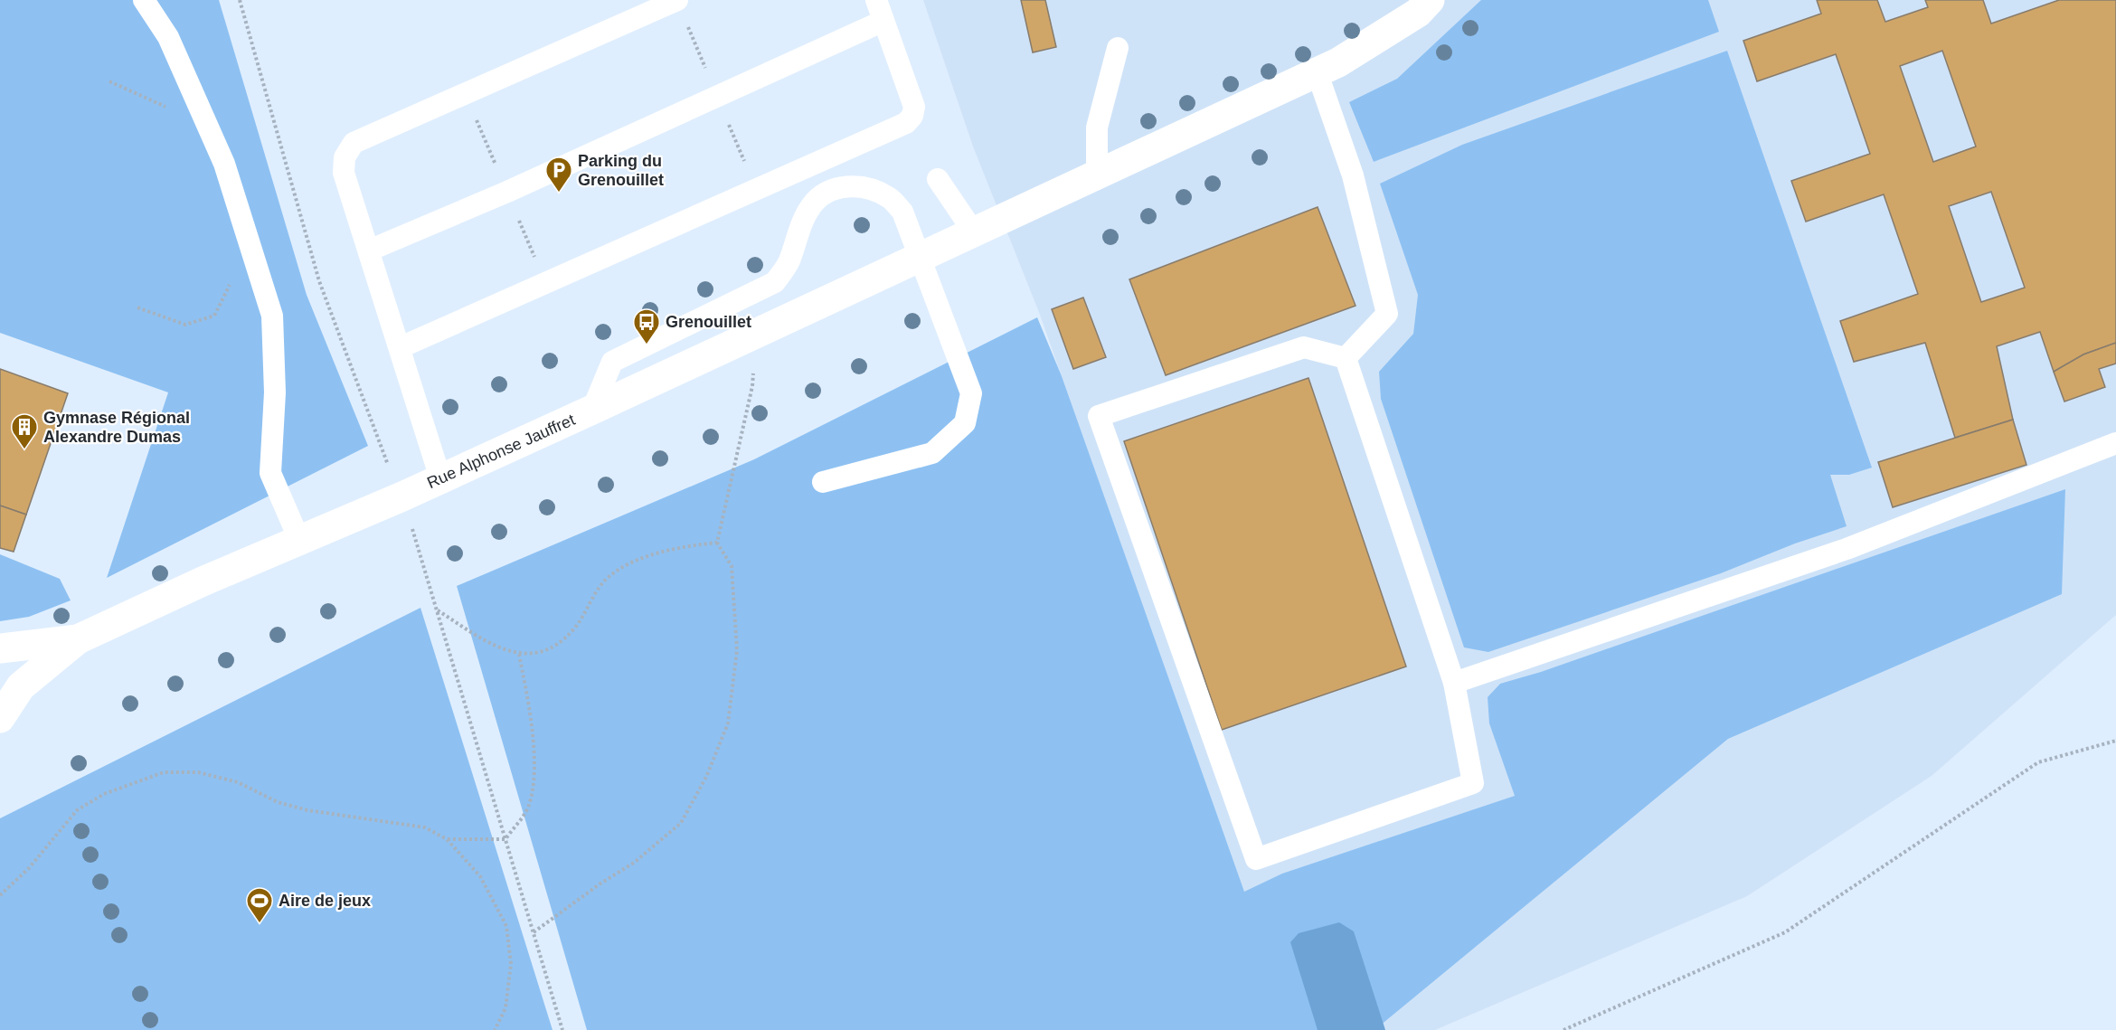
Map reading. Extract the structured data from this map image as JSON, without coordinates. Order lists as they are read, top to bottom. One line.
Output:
{"streets":{"street":["Rue Alphonse Jauffret"]},"places":{"parking":["Parking du Grenouillet"],"bus stop":["Grenouillet"],"building":["Gymnase Régional Alexandre Dumas"],"sports":["Aire de jeux"]}}
